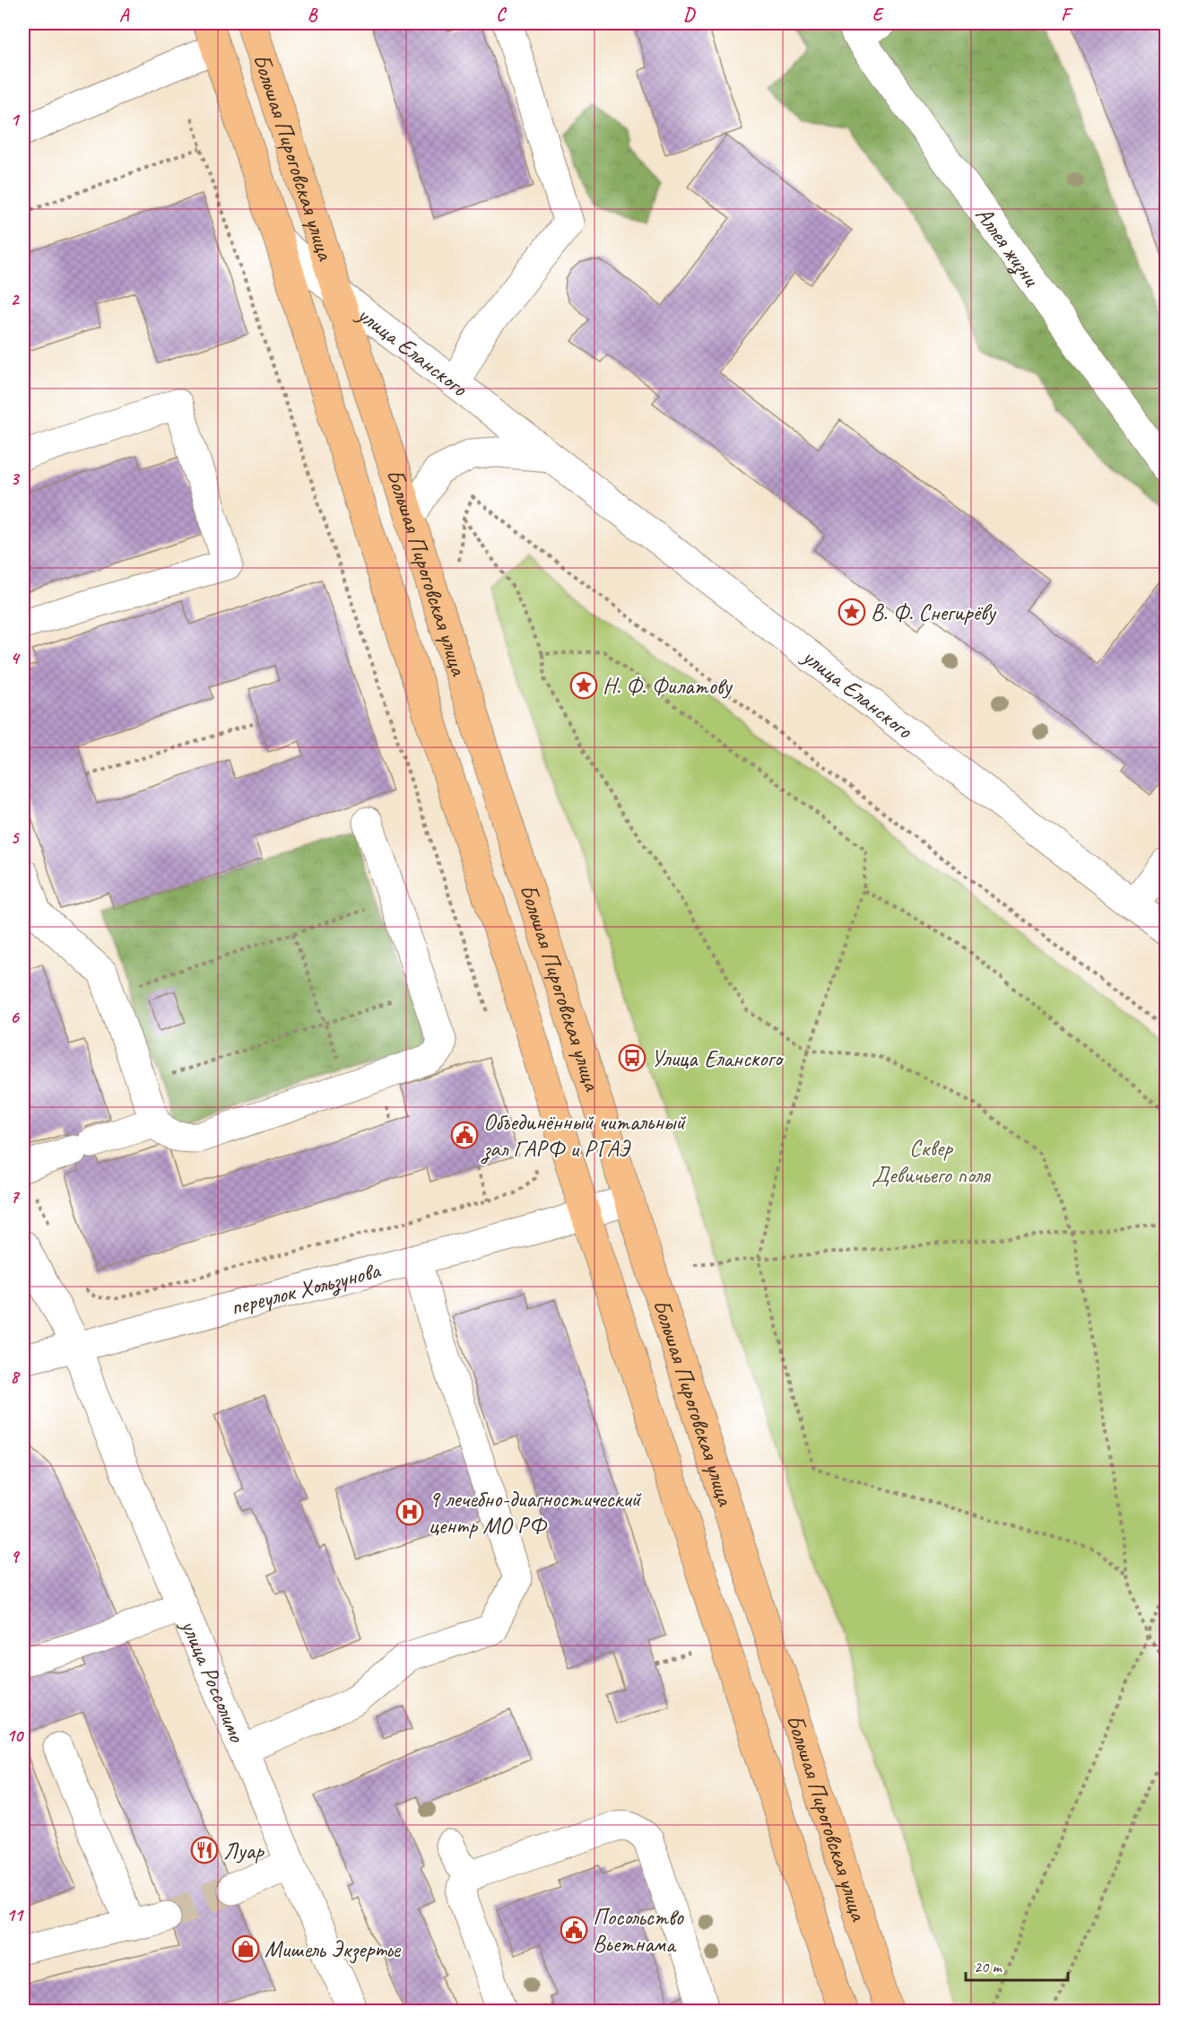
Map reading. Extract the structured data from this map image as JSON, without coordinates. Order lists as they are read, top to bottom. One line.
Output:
{"streets":{"main road":["Большая Пироговская улица"],"street":["Аллея жизни","улица Еланского","переулок Хользунова","улица Россолимо"]},"crossings":[["Большая Пироговская улица","улица Еланского"],["Большая Пироговская улица","переулок Хользунова"],["переулок Хользунова","улица Россолимо"]],"parks":["Сквер Девичьего поля"],"places":{"place":["В. Ф. Снегирёву","Н. Ф. Филатову"],"bus stop":["Улица Еланского"],"public building":["Объединённый читальный зал ГАРФ и РГАЭ","Посольство Вьетнама"],"hospital":["9 лечебно-диагностический центр МО РФ"],"restaurant":["Луар"],"shop":["Мишель Экзертье"]},"scale_bar":"20 m","grid":{"columns":["A","B","C","D","E","F"],"rows":["1","2","3","4","5","6","7","8","9","10","11"]}}
